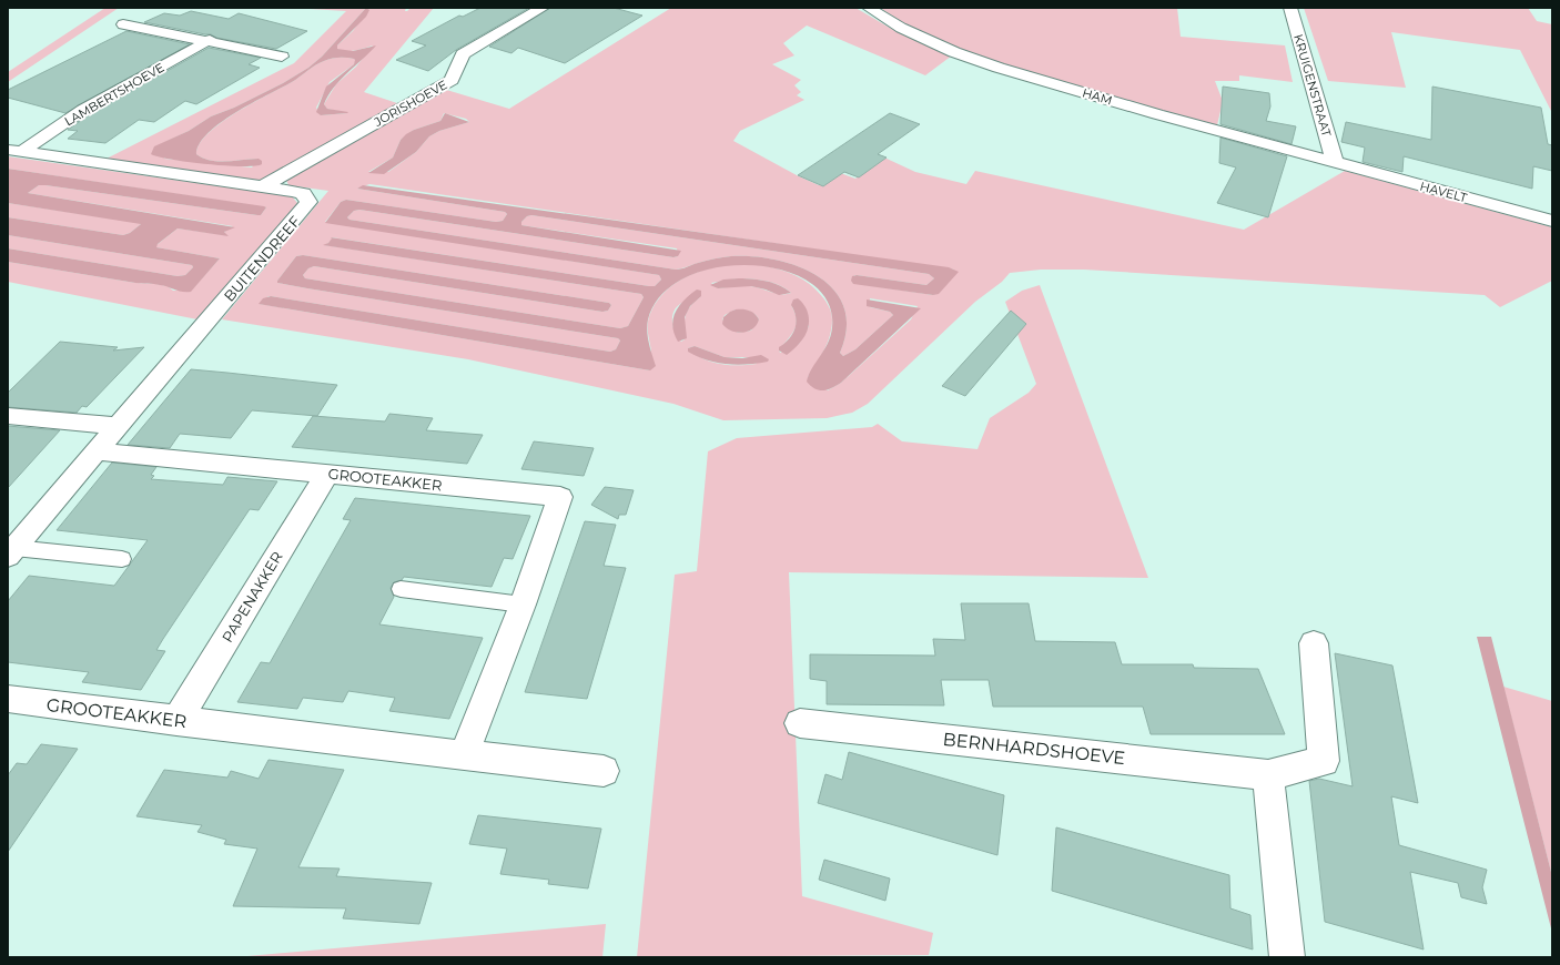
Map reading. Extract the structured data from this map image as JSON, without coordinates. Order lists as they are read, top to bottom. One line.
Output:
{"streets":{"street":["KRUIGENSTRAAT","LAMBERTSHOEVE","HAM","JORISHOEVE","HAVELT","BUITENDREEF","GROOTEAKKER","PAPENAKKER","BERNHARDSHOEVE"]},"crossings":[["KRUIGENSTRAAT","HAM"],["KRUIGENSTRAAT","HAVELT"],["LAMBERTSHOEVE","BUITENDREEF"],["HAM","HAVELT"],["JORISHOEVE","BUITENDREEF"],["BUITENDREEF","GROOTEAKKER"],["GROOTEAKKER","PAPENAKKER"]]}
